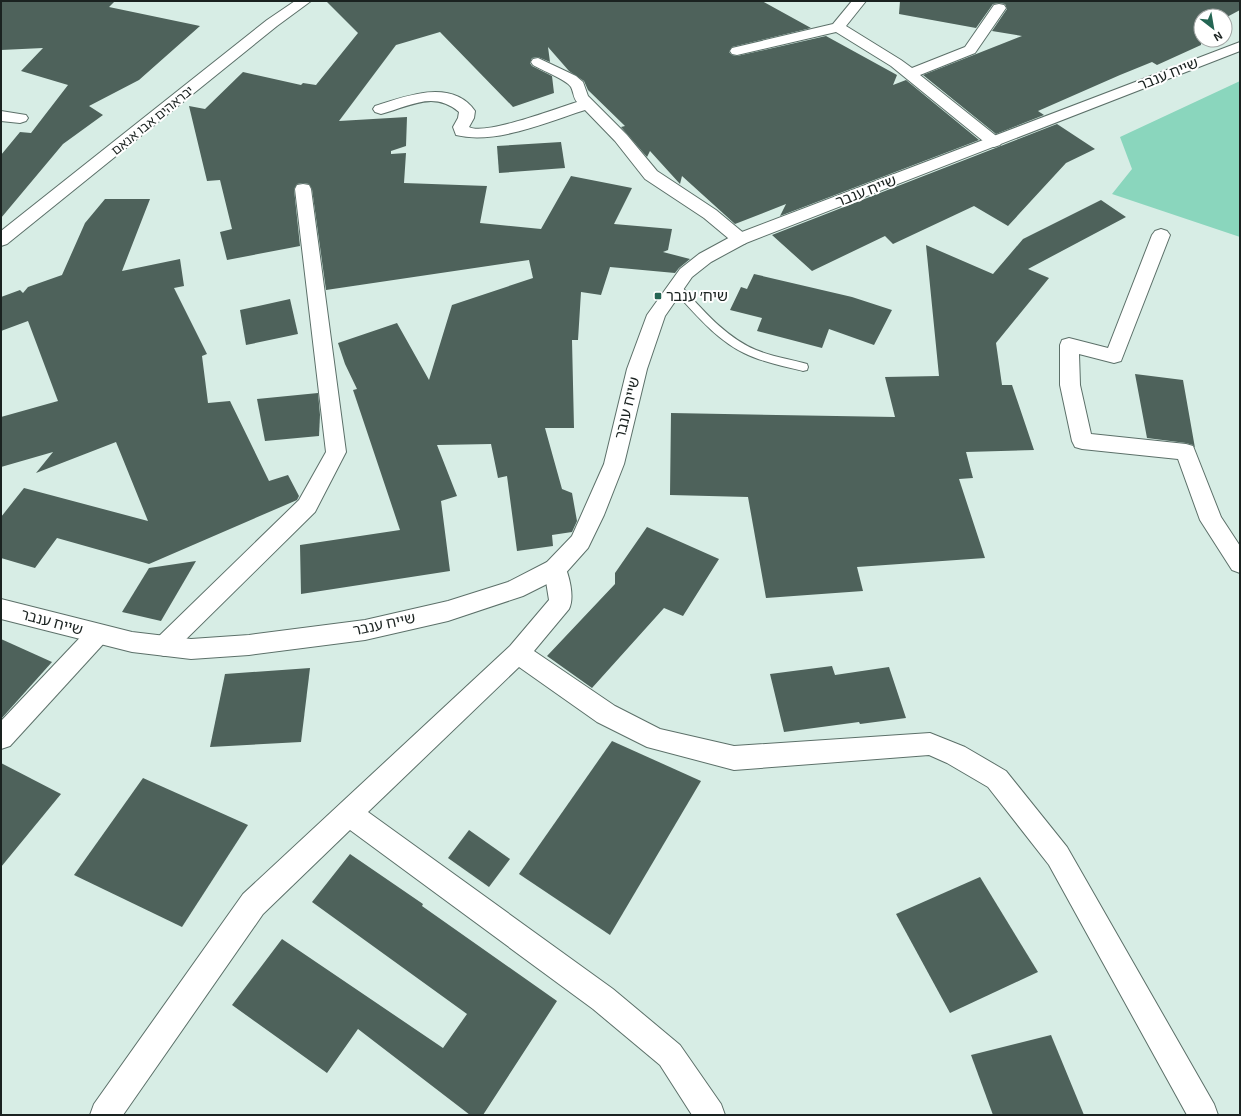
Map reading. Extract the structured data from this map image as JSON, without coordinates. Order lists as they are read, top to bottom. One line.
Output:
{"streets":{"street":["שייח ענבר","יבראהים אבו אנאם"]},"places":{"transit":["שיח׳ ענבר"]},"north":"bottom right"}
